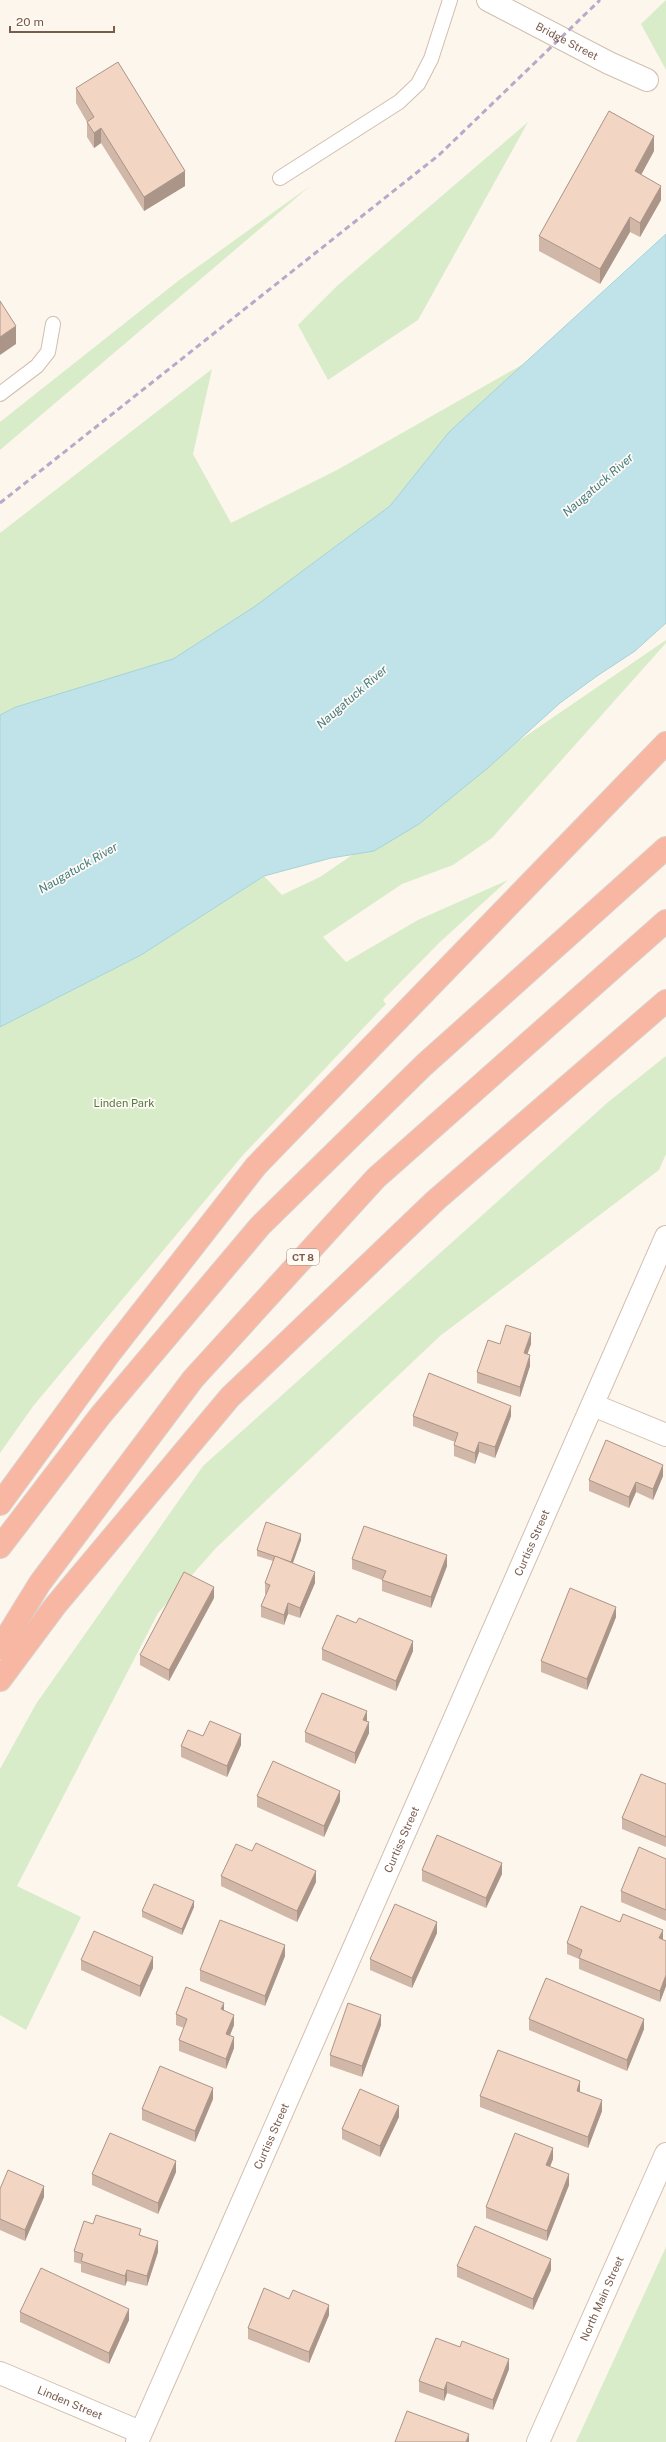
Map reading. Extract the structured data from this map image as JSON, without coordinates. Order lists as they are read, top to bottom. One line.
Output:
{"streets":{"highway":["CT 8"],"street":["Bridge Street","Curtiss Street","North Main Street","Linden Street"]},"crossings":[["Curtiss Street","Linden Street"]],"water":["Naugatuck River"],"parks":["Linden Park"],"scale_bar":"20 m"}
